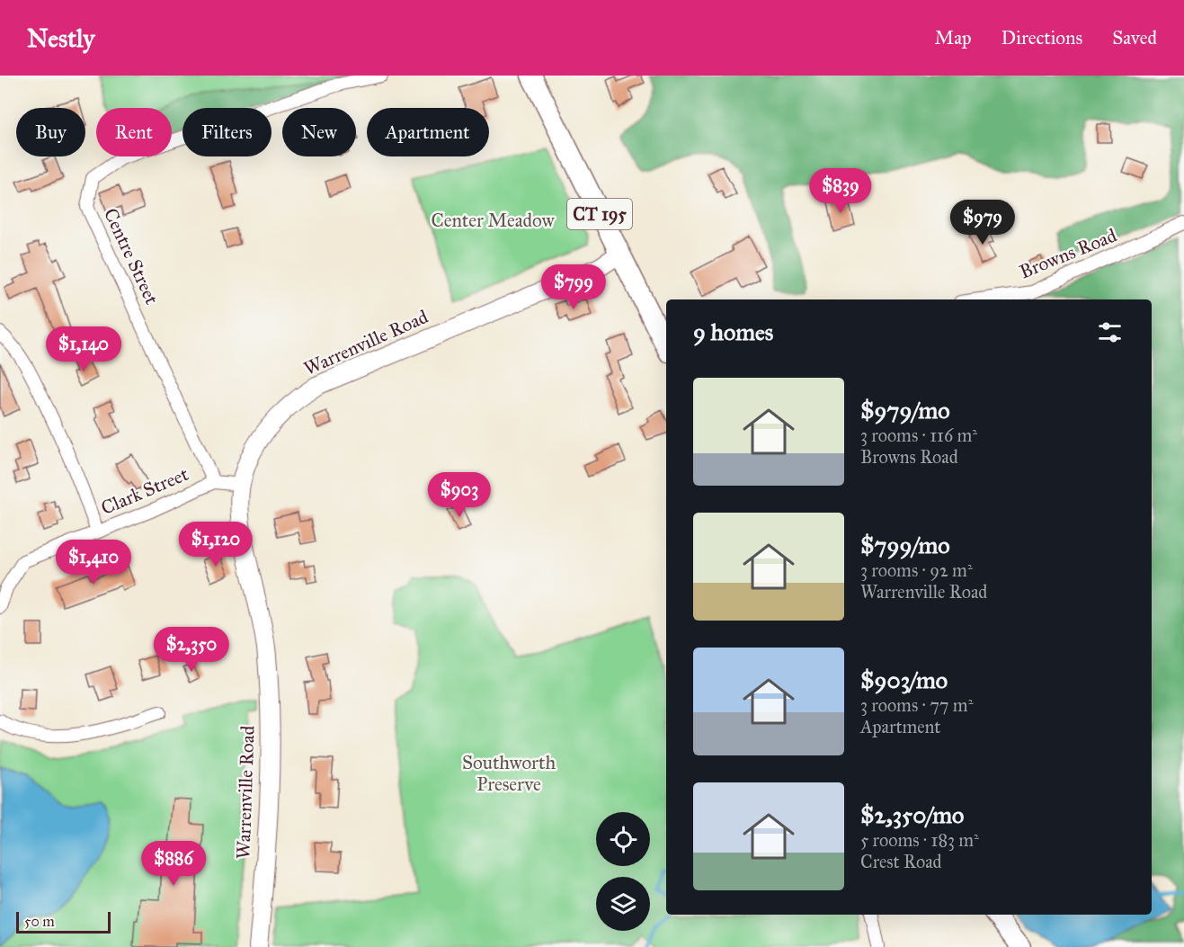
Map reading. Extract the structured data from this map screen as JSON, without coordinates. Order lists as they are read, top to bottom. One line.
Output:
{"streets":{"main road":["CT 195","Warrenville Road"],"street":["Browns Road","Centre Street","Clark Street"]},"crossings":[["CT 195","Warrenville Road"],["Centre Street","Clark Street"],["Warrenville Road","Clark Street"]],"parks":["Center Meadow","Southworth Preserve"],"scale_bar":"50 m","page":{"header":"Nestly","nav":["Map","Directions","Saved"],"chip":["Buy","Rent","Filters","New","Apartment"],"price":["$839","$979","$799","$1,140","$903","$1,120","$1,410","$2,350","$886"],"heading":"9 homes","list":[{"name":"$979/mo","note":"3 rooms · 116 m² · Browns Road"},{"name":"$799/mo","note":"3 rooms · 92 m² · Warrenville Road"},{"name":"$903/mo","note":"3 rooms · 77 m² · Apartment"},{"name":"$2,350/mo","note":"5 rooms · 183 m² · Crest Road"}],"scale":"50 m"}}
